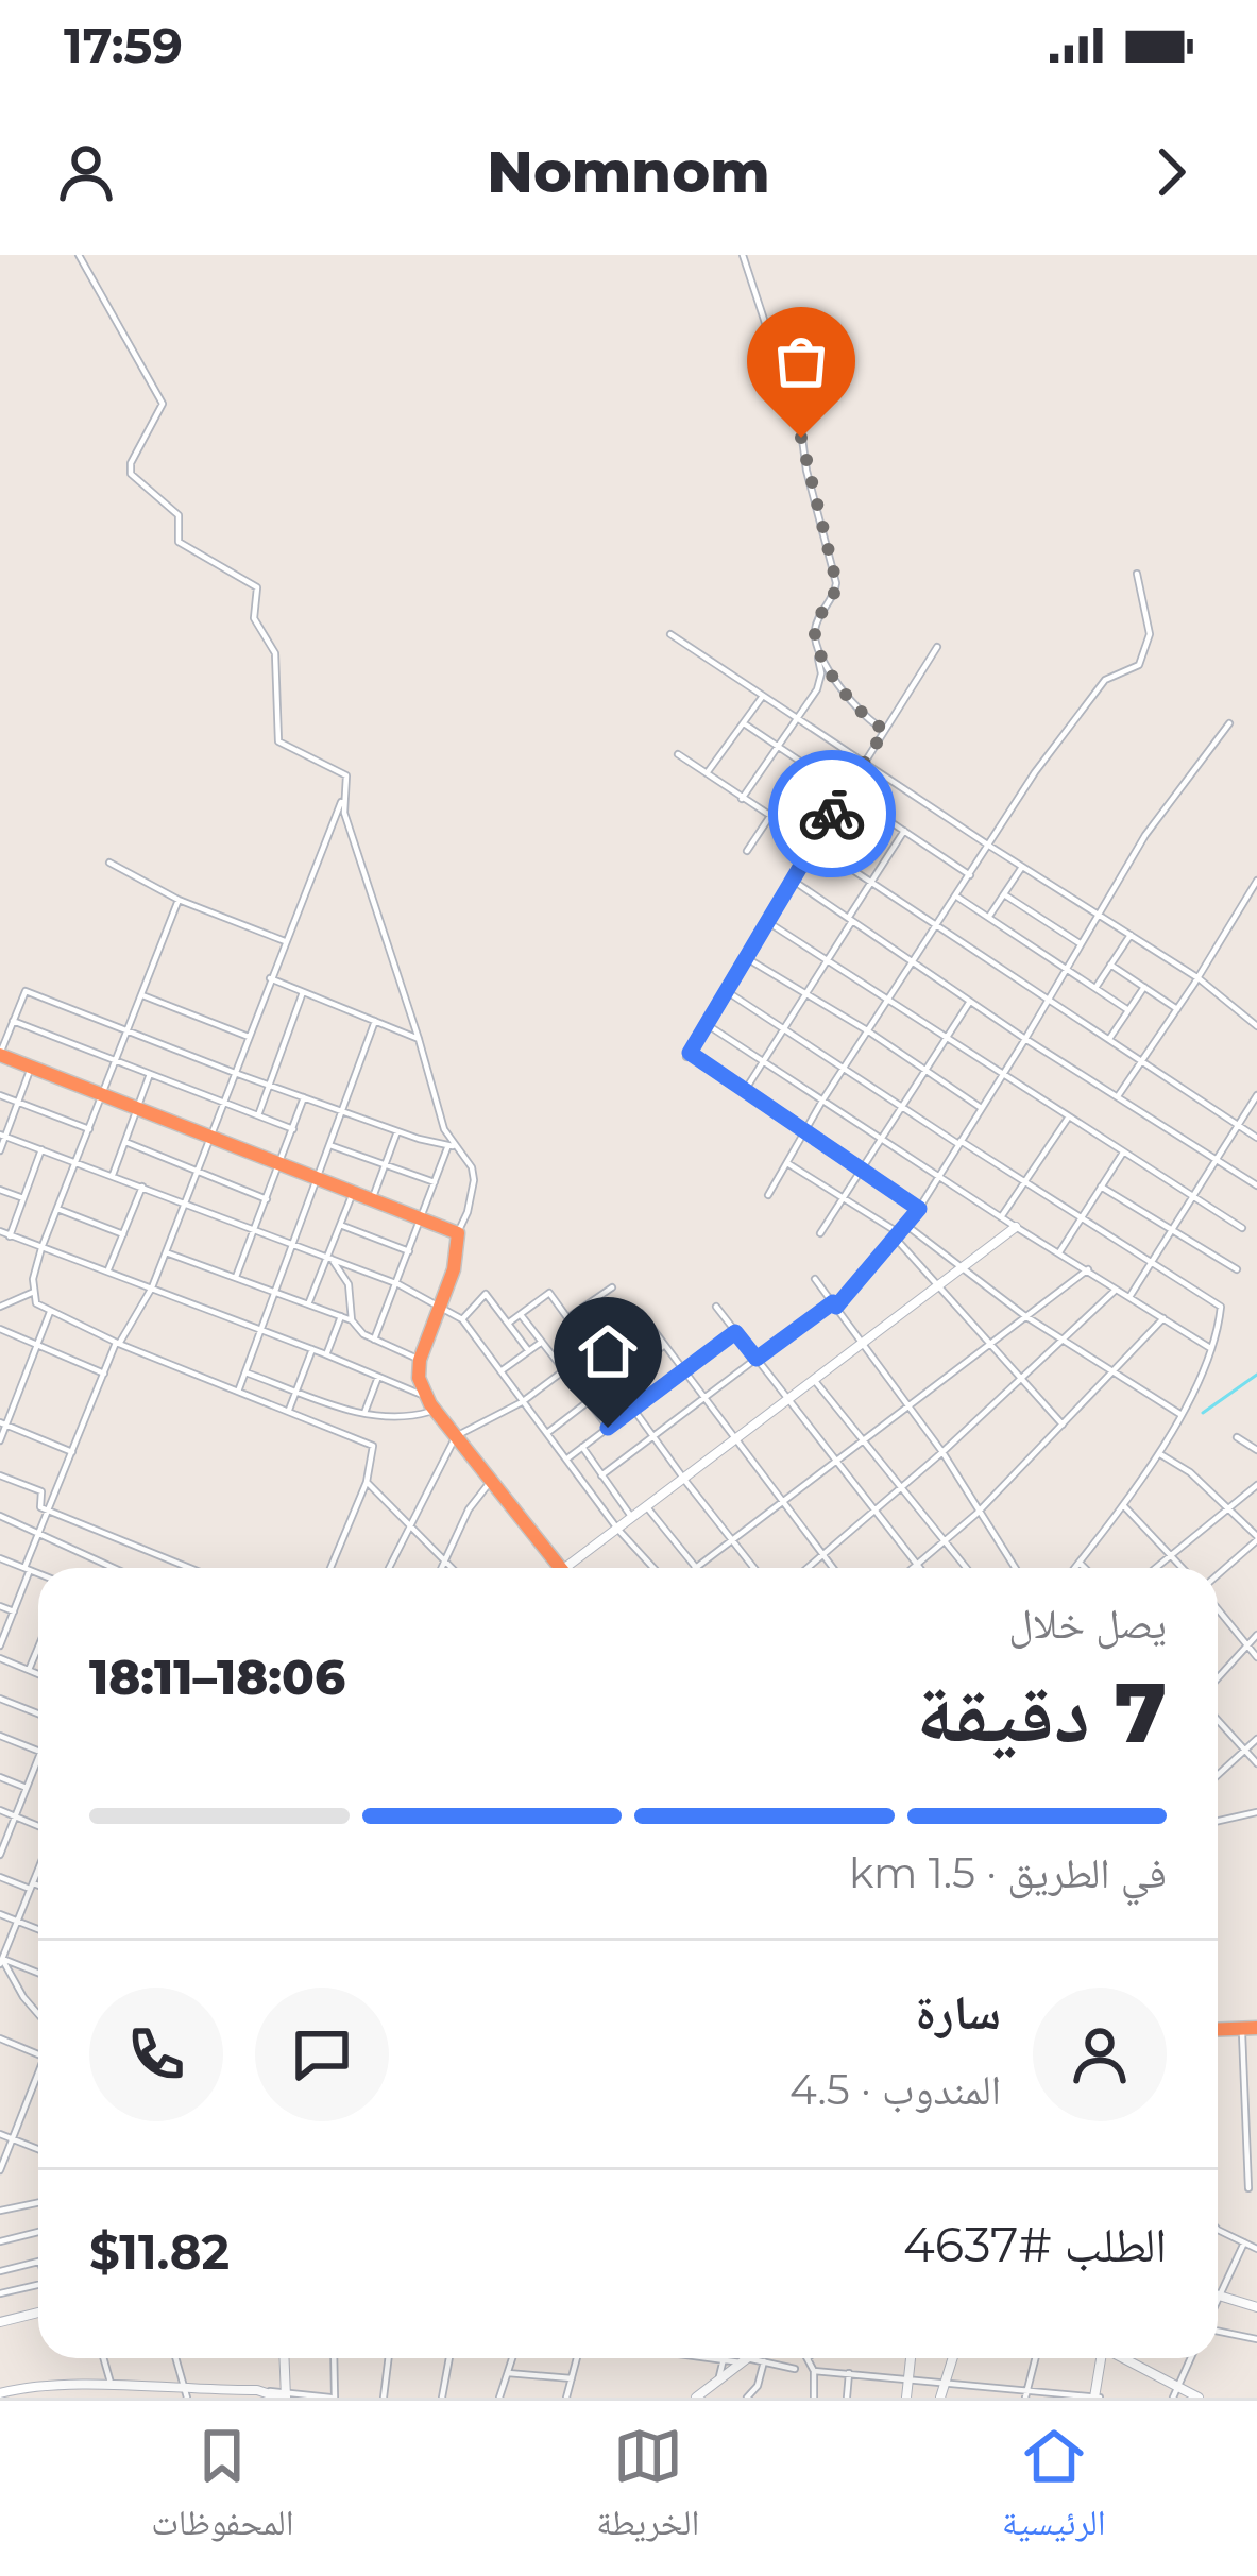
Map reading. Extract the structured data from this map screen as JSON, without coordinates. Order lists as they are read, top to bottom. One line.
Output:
{"page":{"status":"17:59","header":"Nomnom","heading":["7 دقيقة","يصل خلال","18:06–18:11"],"panel":["سارة","المندوب · 4.5","الطلب #4637","$11.82"],"bar":"في الطريق · 1.5 km","tabs":["الرئيسية","الخريطة","المحفوظات"]}}
